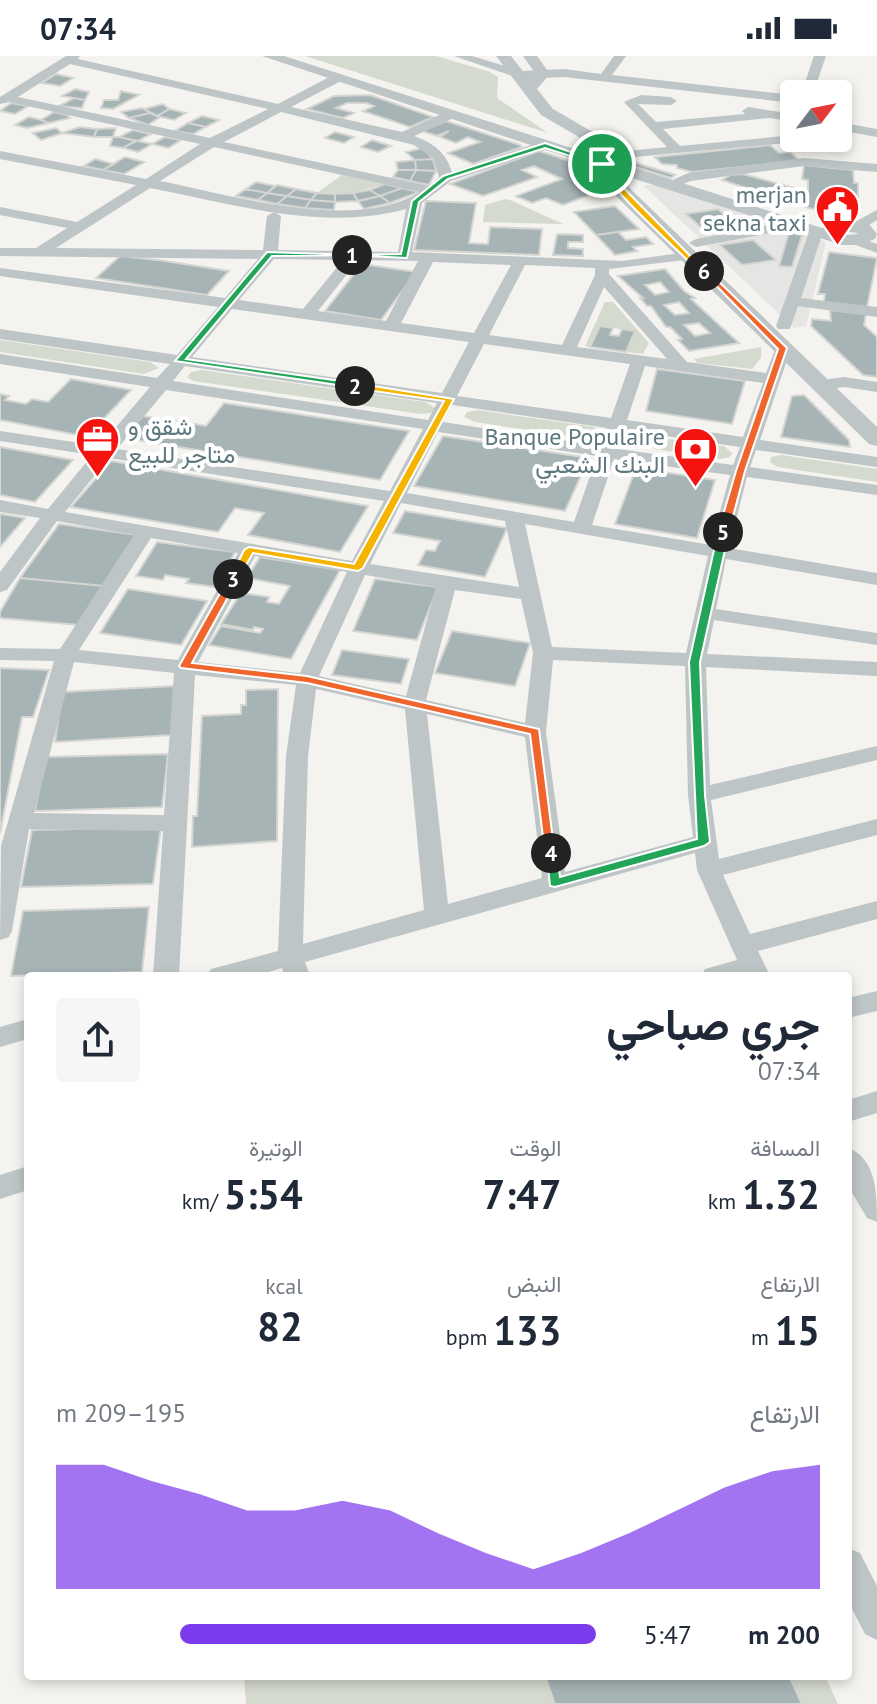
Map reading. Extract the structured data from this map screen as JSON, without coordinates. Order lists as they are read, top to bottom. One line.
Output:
{"places":{"public building":["merjan sekna taxi"],"office":["شقق و متاجر للبيع"],"bank":["Banque Populaire البنك الشعبي"]},"north":"top right","page":{"status":"07:34","pins":["1","6","2","5","3","4"],"heading":["جري صباحي","07:34"],"stats":[["المسافة","1.32 km"],["الوقت","7:47"],["الوتيرة","5:54 /km"],["الارتفاع","15 m"],["النبض","133 bpm"],["kcal","82"]],"chart":["الارتفاع","195–209 m"],"list":[{"name":"200 m","note":"5:47"}]}}
